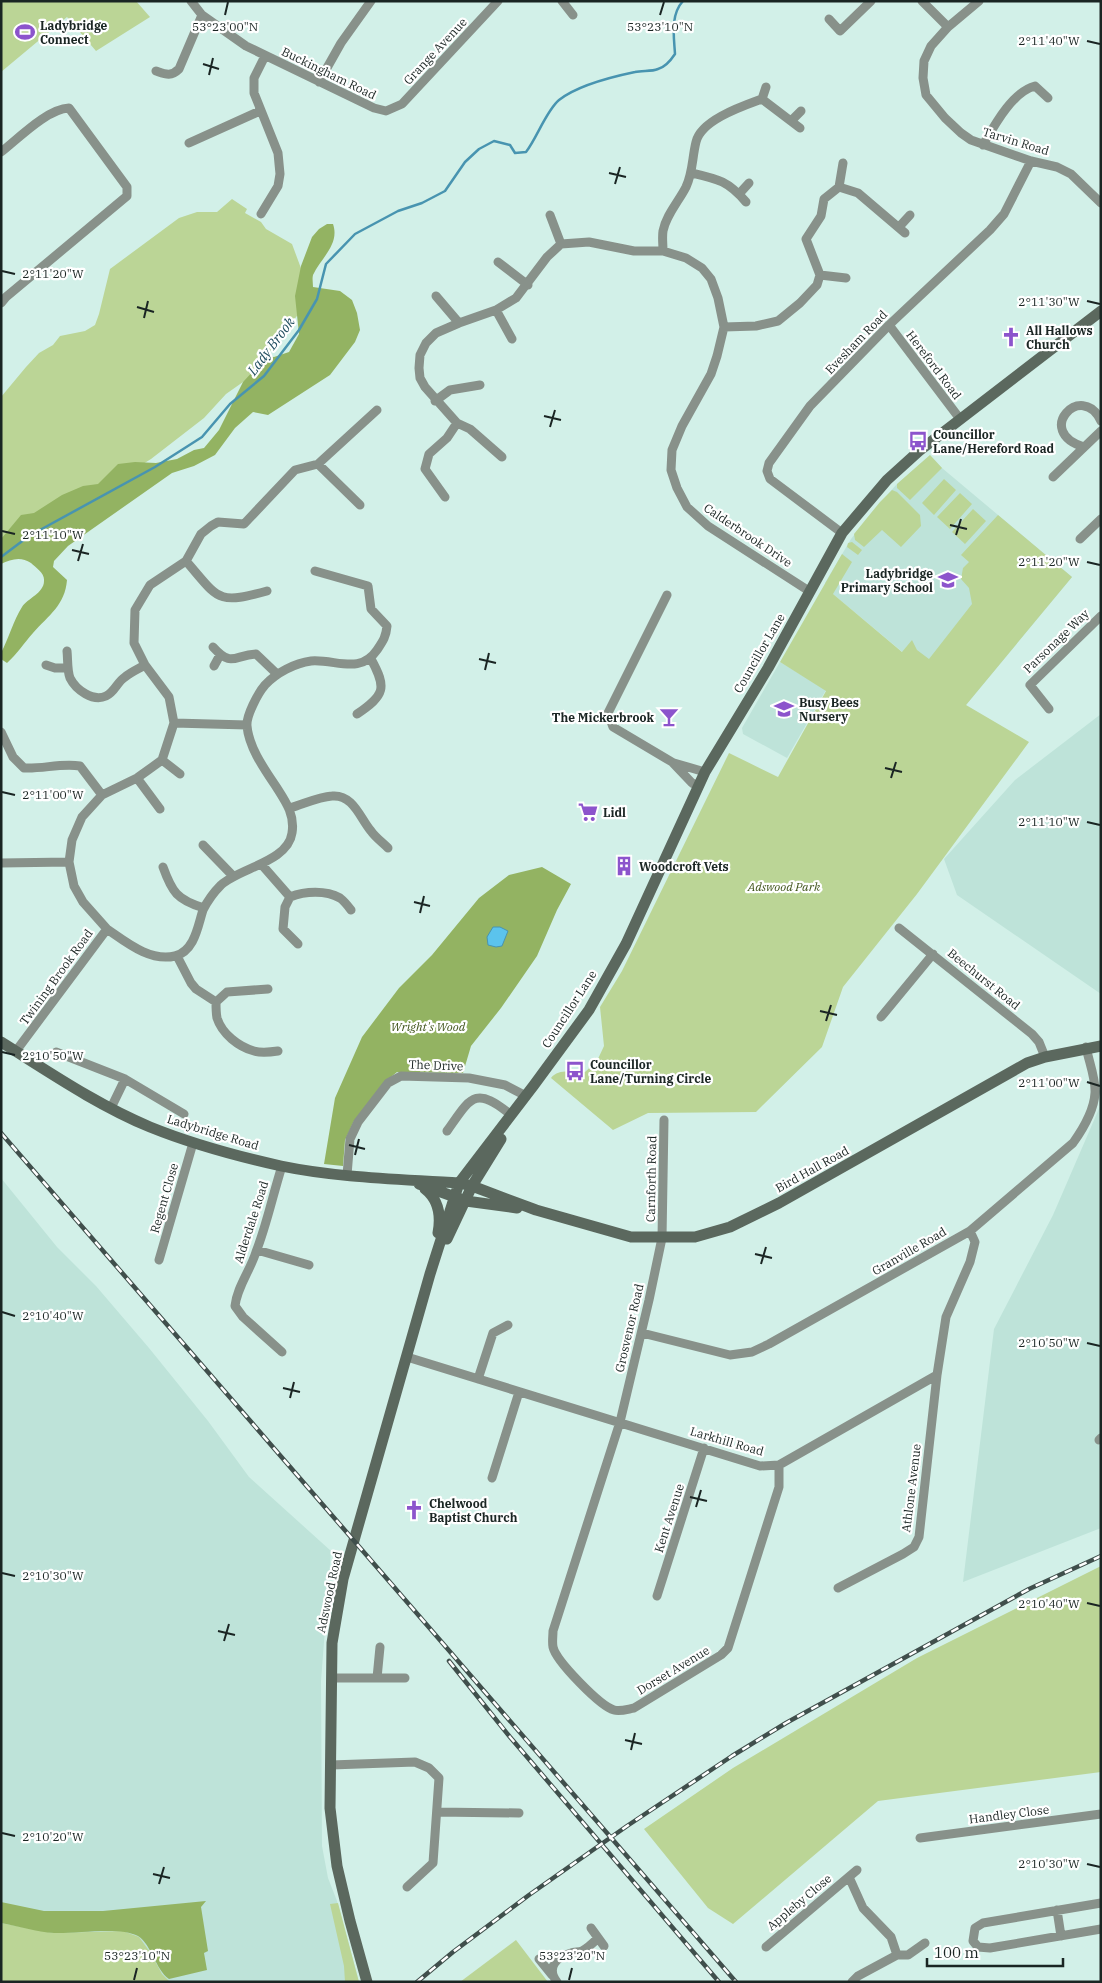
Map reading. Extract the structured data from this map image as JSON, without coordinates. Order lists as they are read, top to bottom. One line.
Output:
{"streets":{"street":["Grange Avenue","Buckingham Road","Tarvin Road","Evesham Road","Hereford Road","Calderbrook Drive","Parsonage Way","Councillor Lane","Twining Brook Road","Beechurst Road","The Drive","Ladybridge Road","Bird Hall Road","Carnforth Road","Regent Close","Alderdale Road","Granville Road","Grosvenor Road","Larkhill Road","Athlone Avenue","Kent Avenue","Adswood Road","Dorset Avenue","Handley Close","Appleby Close"]},"crossings":[["Grange Avenue","Buckingham Road"],["Tarvin Road","Evesham Road"],["Evesham Road","Hereford Road"],["Evesham Road","Councillor Lane"],["Hereford Road","Councillor Lane"],["Calderbrook Drive","Councillor Lane"],["Councillor Lane","The Drive"],["Councillor Lane","Ladybridge Road"],["Councillor Lane","Bird Hall Road"],["Councillor Lane","Adswood Road"],["Twining Brook Road","Ladybridge Road"],["Beechurst Road","Bird Hall Road"],["The Drive","Ladybridge Road"],["Ladybridge Road","Bird Hall Road"],["Ladybridge Road","Regent Close"],["Ladybridge Road","Alderdale Road"],["Ladybridge Road","Adswood Road"],["Bird Hall Road","Carnforth Road"],["Bird Hall Road","Granville Road"],["Bird Hall Road","Grosvenor Road"],["Bird Hall Road","Adswood Road"],["Carnforth Road","Grosvenor Road"],["Granville Road","Grosvenor Road"],["Grosvenor Road","Larkhill Road"],["Grosvenor Road","Dorset Avenue"],["Larkhill Road","Athlone Avenue"],["Larkhill Road","Kent Avenue"],["Larkhill Road","Adswood Road"],["Larkhill Road","Dorset Avenue"]],"water":["Lady Brook"],"parks":["Adswood Park","Wright's Wood"],"places":{"sports":["Ladybridge Connect"],"church":["All Hallows Church","Chelwood Baptist Church"],"bus stop":["Councillor Lane/Hereford Road","Councillor Lane/Turning Circle"],"school or university":["Ladybridge Primary School","Busy Bees Nursery"],"bar":["The Mickerbrook"],"supermarket":["Lidl"],"building":["Woodcroft Vets"]},"scale_bar":"100 m","coordinates":["53°23'00\"N","53°23'10\"N","2°11'40\"W","2°11'20\"W","2°11'30\"W","2°11'10\"W","2°11'00\"W","2°10'50\"W","2°10'40\"W","2°10'30\"W","2°10'20\"W","53°23'20\"N"]}
